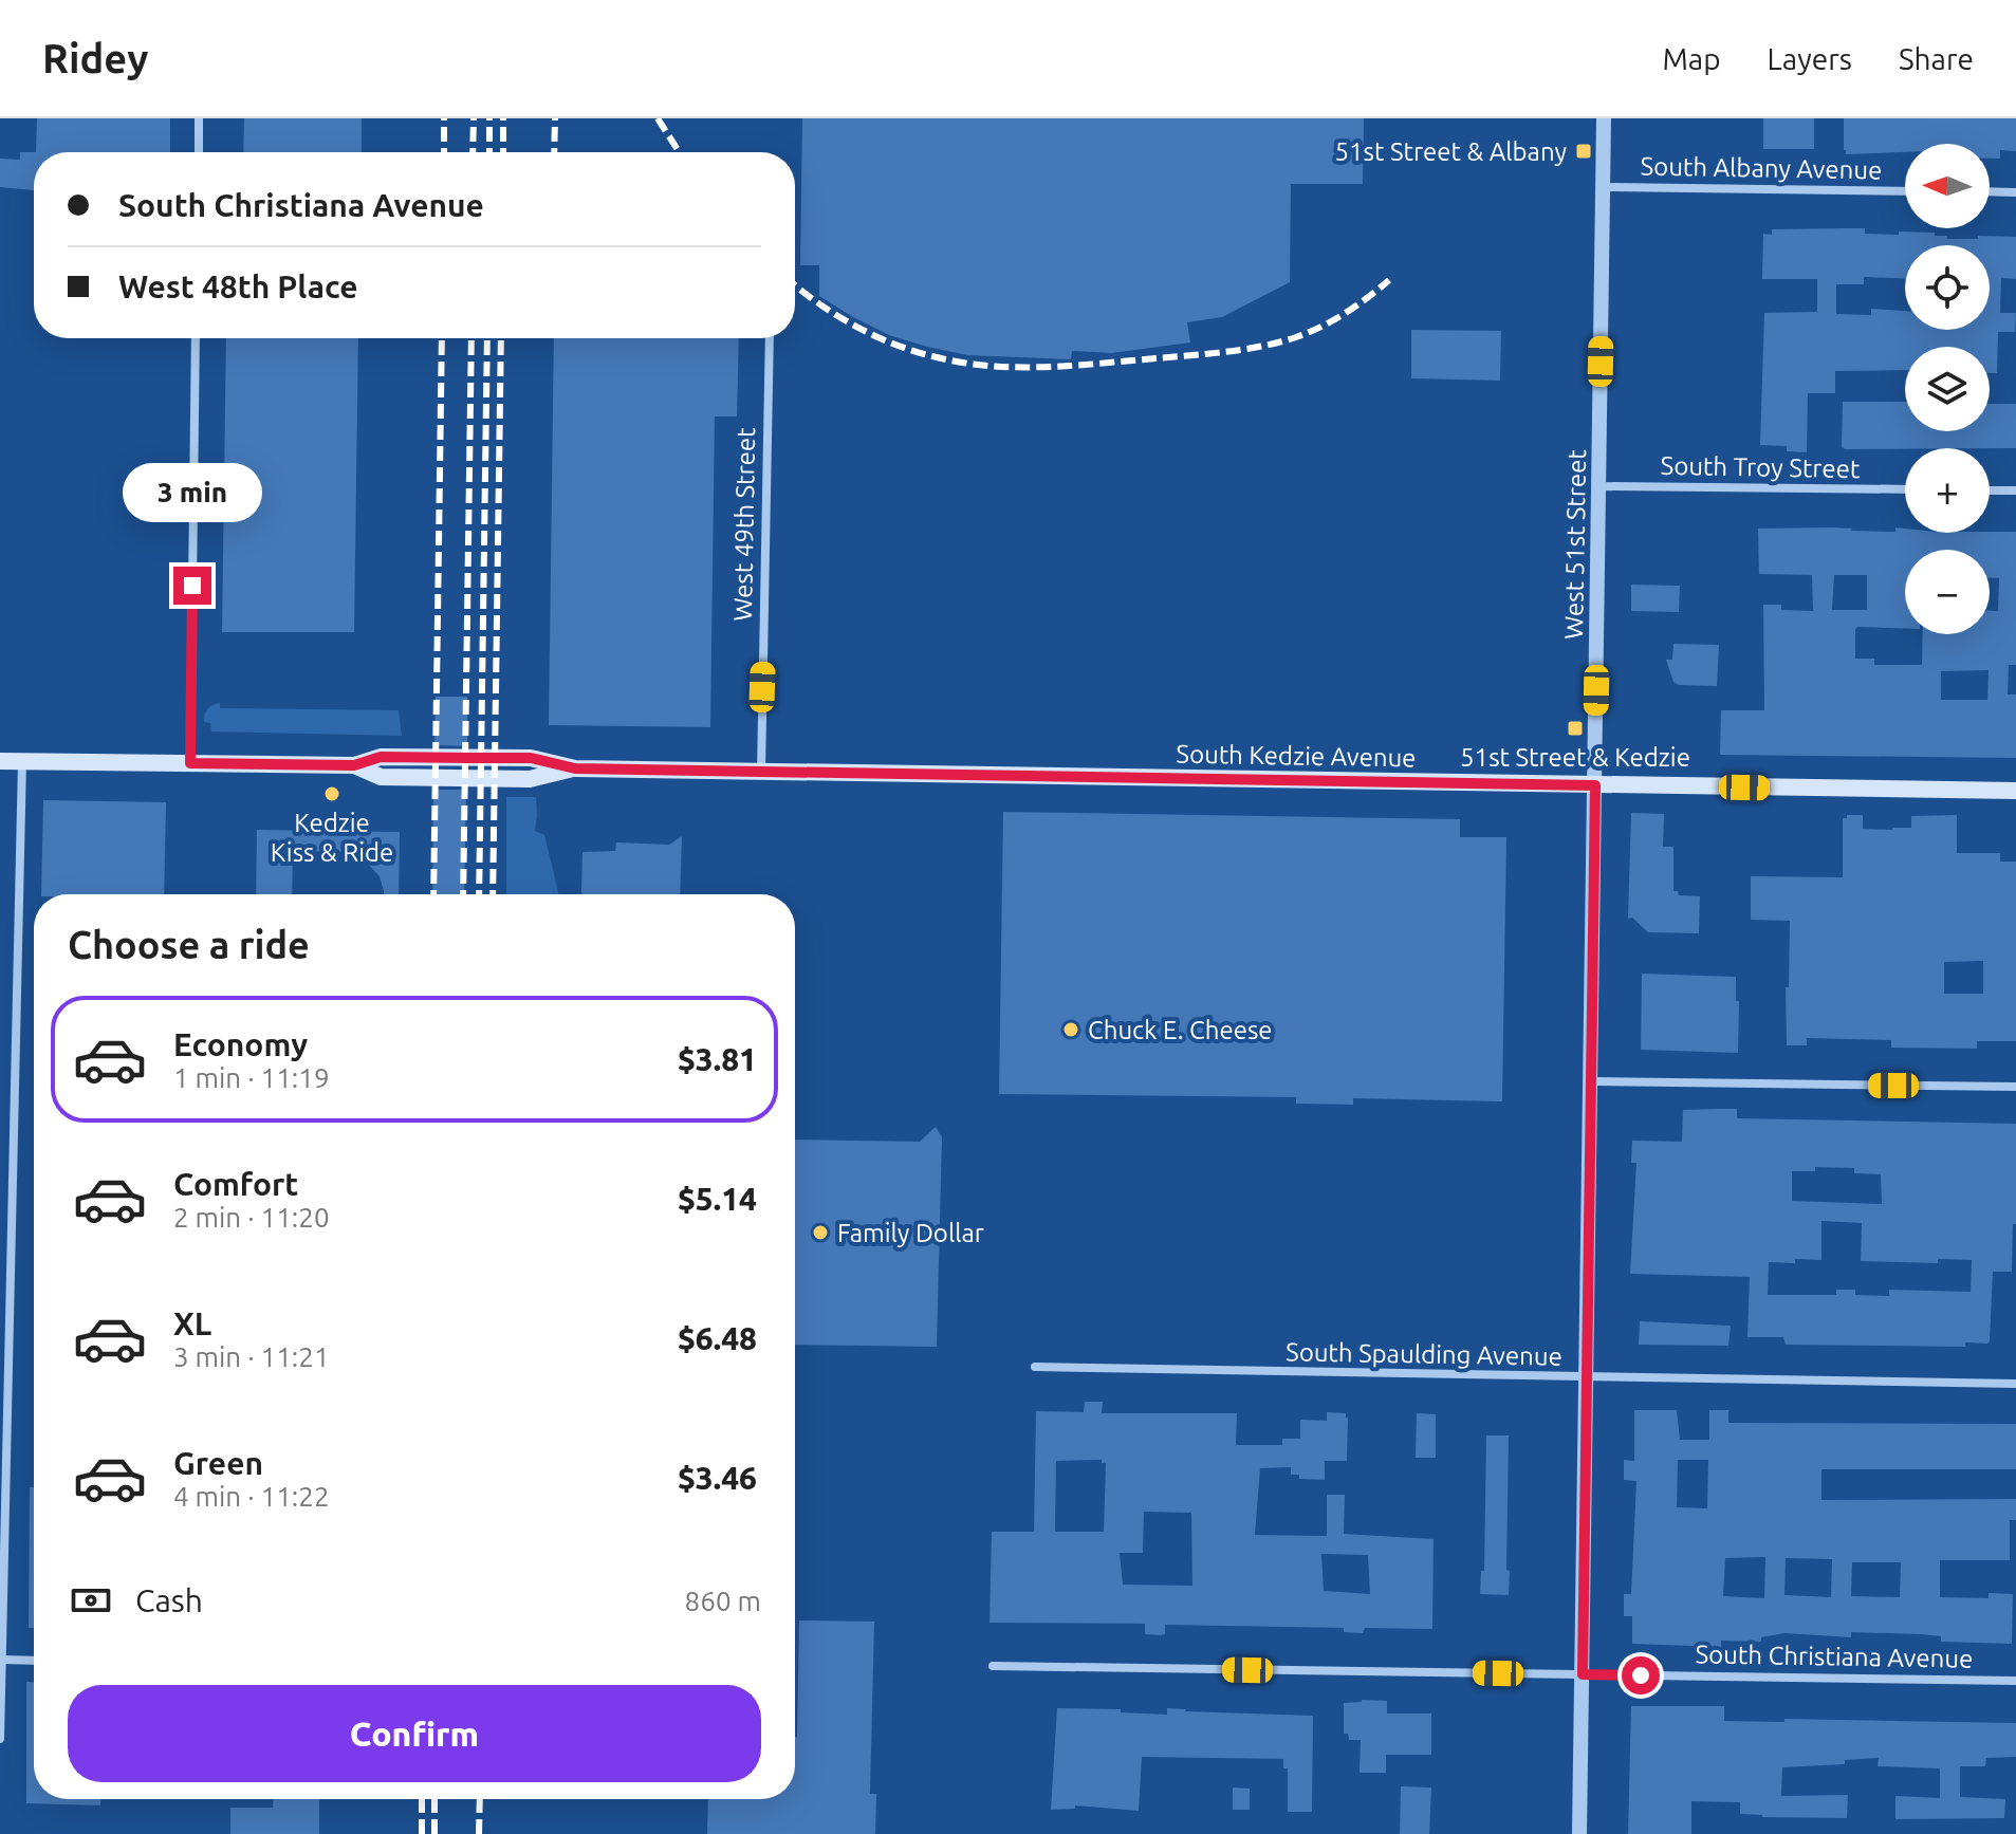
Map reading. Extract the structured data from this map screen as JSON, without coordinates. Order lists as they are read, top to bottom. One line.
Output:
{"streets":{"main road":["South Kedzie Avenue"],"street":["South Albany Avenue","South Troy Street","West 49th Street","West 51st Street","South Spaulding Avenue","South Christiana Avenue"]},"crossings":[["South Albany Avenue","West 51st Street"],["South Troy Street","West 51st Street"],["West 49th Street","South Kedzie Avenue"],["West 51st Street","South Kedzie Avenue"],["West 51st Street","South Spaulding Avenue"],["West 51st Street","South Christiana Avenue"]],"places":{"transit":["51st Street & Albany","51st Street & Kedzie"],"other":["Kedzie Kiss & Ride","Chuck E. Cheese","Family Dollar"]},"north":"left","page":{"header":"Ridey","nav":["Map","Layers","Share"],"map_buttons":["+","−"],"banner":["South Christiana Avenue","West 48th Place"],"bubble":"3 min","heading":"Choose a ride","list":[{"name":"Economy","note":"1 min · 11:19","value":"$3.81"},{"name":"Comfort","note":"2 min · 11:20","value":"$5.14"},{"name":"XL","note":"3 min · 11:21","value":"$6.48"},{"name":"Green","note":"4 min · 11:22","value":"$3.46"}],"pay":["Cash","860 m"],"buttons":"Confirm"}}
